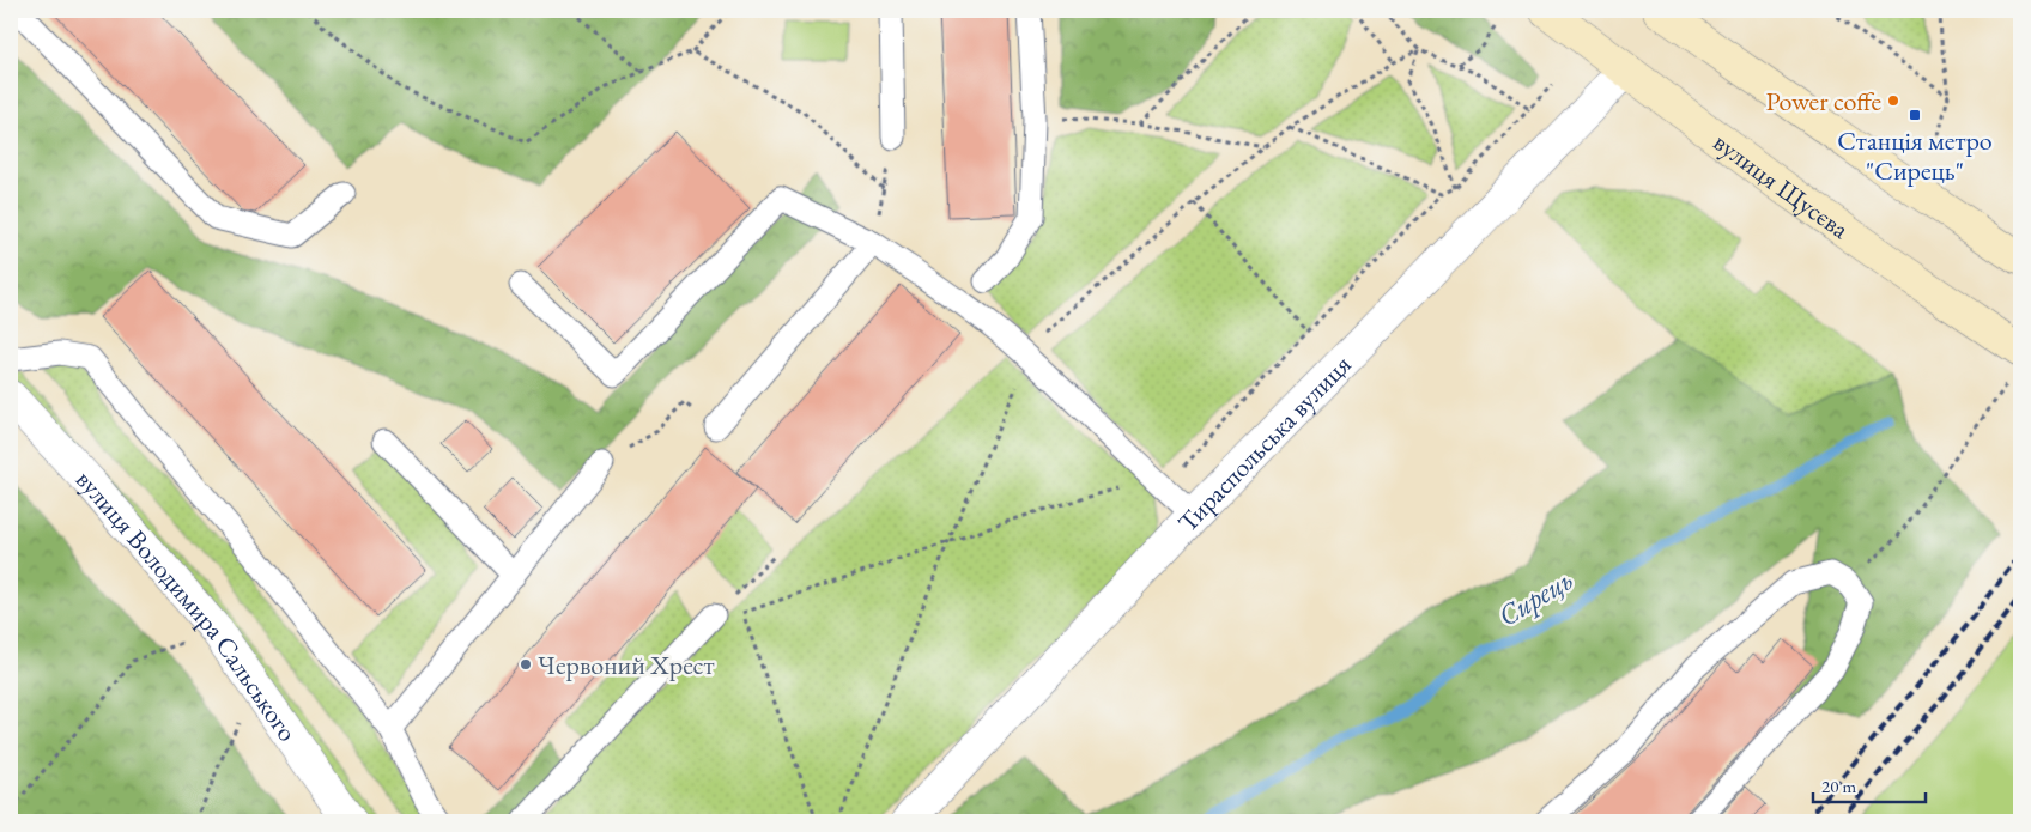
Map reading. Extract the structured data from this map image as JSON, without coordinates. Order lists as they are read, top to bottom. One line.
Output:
{"streets":{"main road":["вулиця Щусєва"],"street":["Тираспольська вулиця","вулиця Володимира Сальського"]},"crossings":[["вулиця Щусєва","Тираспольська вулиця"]],"water":["Сирець"],"places":{"other":["Power coffe","Червоний Хрест"],"transit":["Станція метро \"Сирець\""]},"scale_bar":"20 m"}
